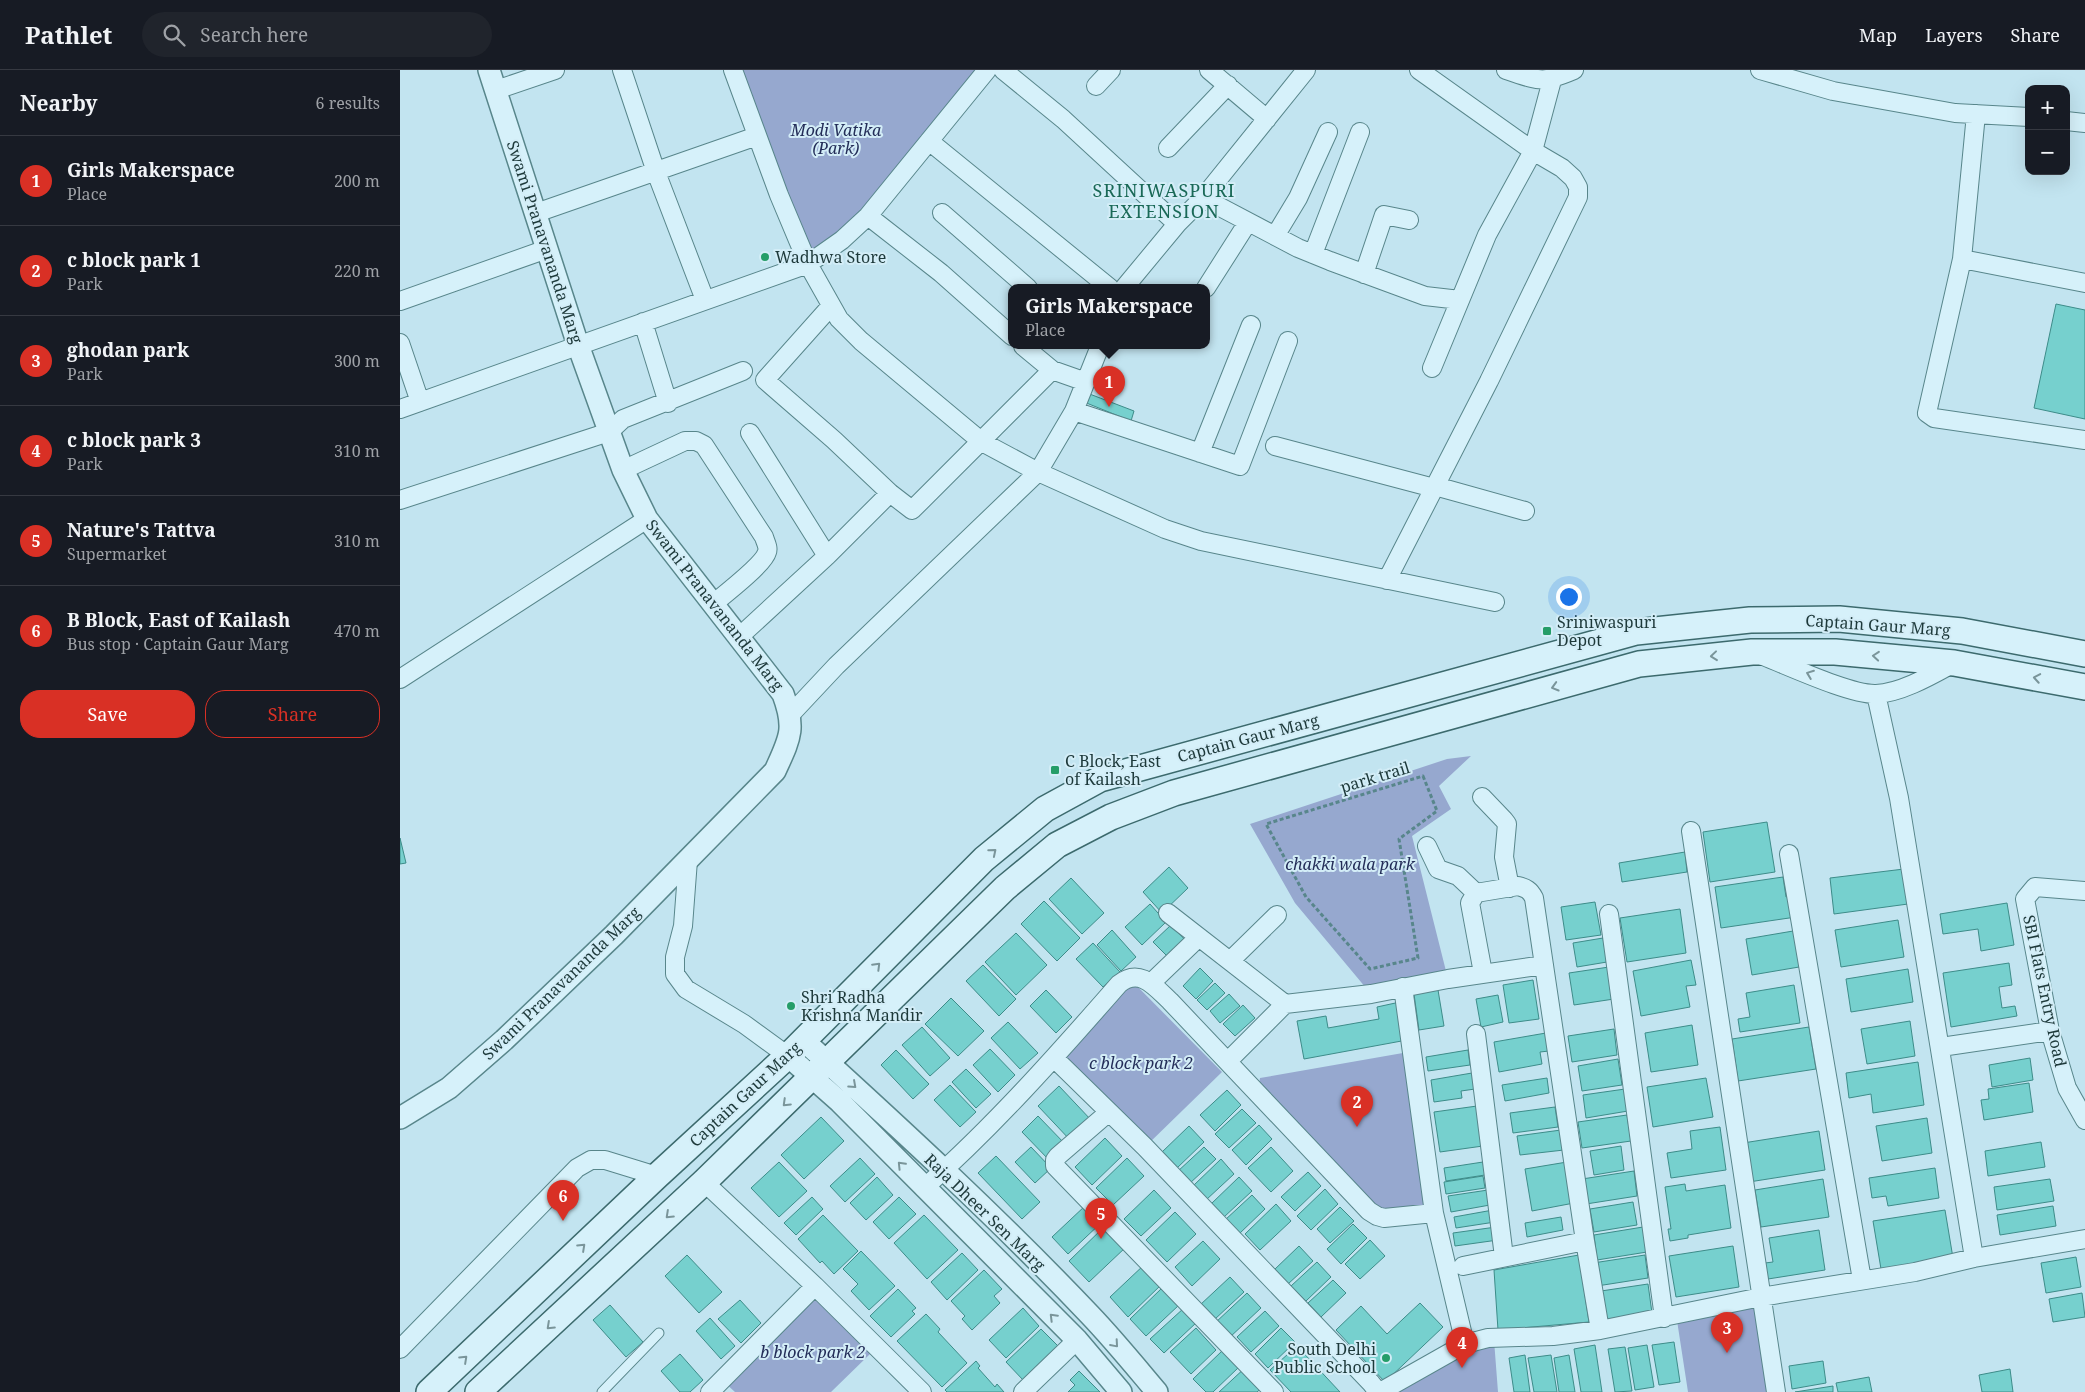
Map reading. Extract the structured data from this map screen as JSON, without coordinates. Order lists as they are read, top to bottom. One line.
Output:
{"streets":{"main road":["Captain Gaur Marg"],"street":["Swami Pranavananda Marg","SBI Flats Entry Road","Raja Dheer Sen Marg"],"path":["park trail"]},"crossings":[["Captain Gaur Marg","Raja Dheer Sen Marg"]],"districts":["SRINIWASPURI EXTENSION"],"parks":["Modi Vatika (Park)","chakki wala park","c block park 2","b block park 2"],"places":{"other":["Wadhwa Store","Shri Radha Krishna Mandir","South Delhi Public School"],"transit":["Sriniwaspuri Depot","C Block, East of Kailash"]},"page":{"header":"Pathlet","search":"Search here","nav":["Map","Layers","Share"],"heading":["Nearby","6 results"],"map_buttons":["+","−"],"list":[{"mark":"1","name":"Girls Makerspace","note":"Place","value":"200 m"},{"mark":"2","name":"c block park 1","note":"Park","value":"220 m"},{"mark":"3","name":"ghodan park","note":"Park","value":"300 m"},{"mark":"4","name":"c block park 3","note":"Park","value":"310 m"},{"mark":"5","name":"Nature's Tattva","note":"Supermarket","value":"310 m"},{"mark":"6","name":"B Block, East of Kailash","note":"Bus stop · Captain Gaur Marg","value":"470 m"}],"popup":["Girls Makerspace","Place"],"pins":["1","2","6","5","3","4"],"buttons":["Save","Share"]}}
